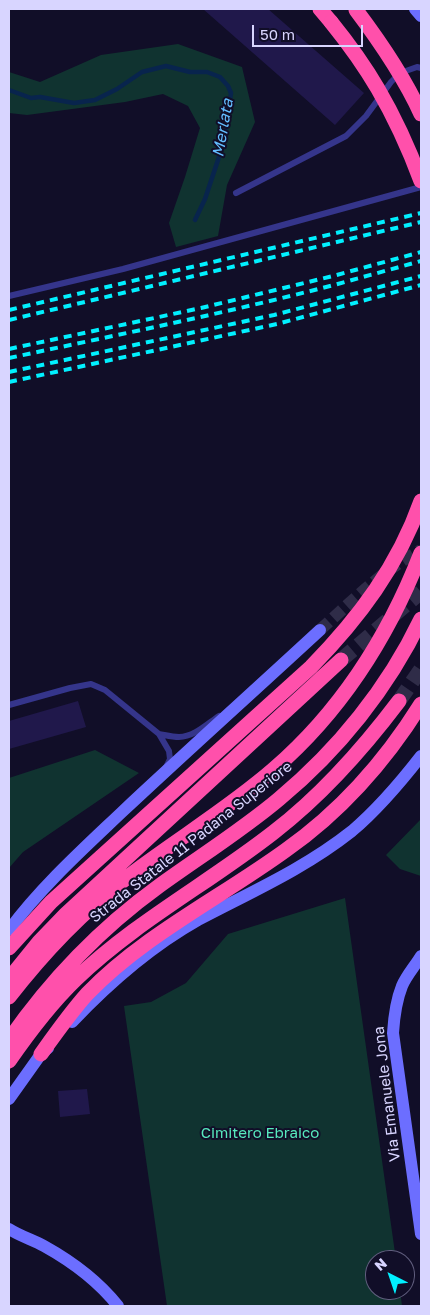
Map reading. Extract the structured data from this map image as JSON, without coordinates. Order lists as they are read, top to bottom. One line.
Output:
{"streets":{"highway":["Strada Statale 11 Padana Superiore"],"street":["Via Emanuele Jona"]},"water":["Merlata"],"parks":["Cimitero Ebraico"],"scale_bar":"50 m","north":"top left"}
